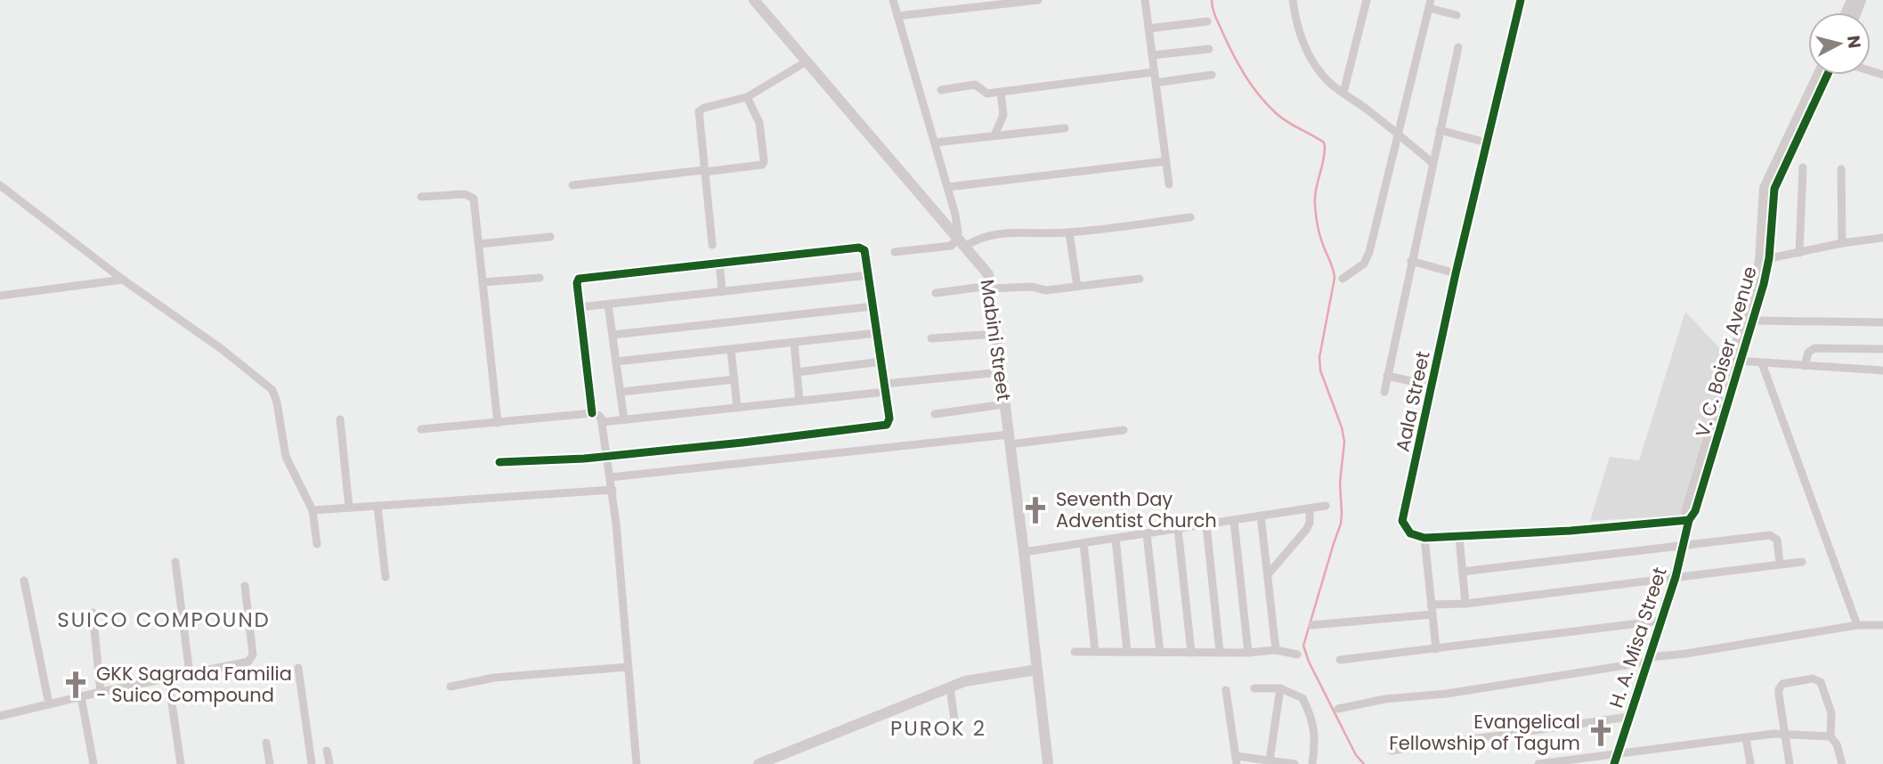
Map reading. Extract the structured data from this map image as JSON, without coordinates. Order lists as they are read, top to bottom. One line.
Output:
{"streets":{"street":["Mabini Street","V. C. Boiser Avenue","Aala Street","H. A. Misa Street"]},"crossings":[["V. C. Boiser Avenue","H. A. Misa Street"]],"districts":["SUICO COMPOUND","PUROK 2"],"places":{"church":["Seventh Day Adventist Church","GKK Sagrada Familia - Suico Compound","Evangelical Fellowship of Tagum"]},"north":"right"}
